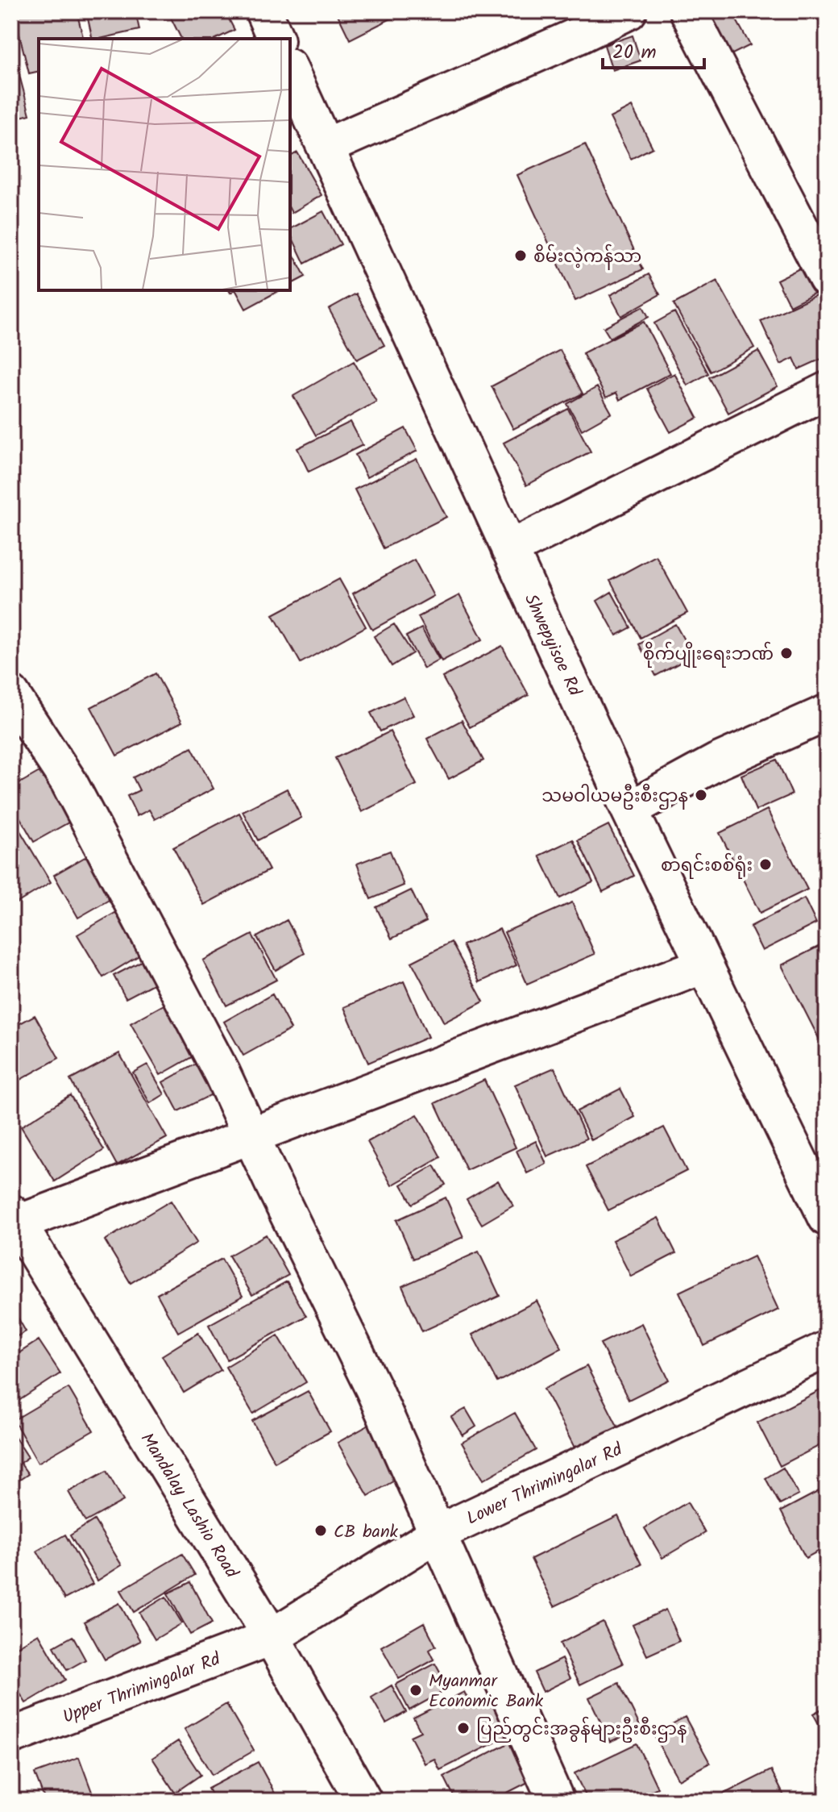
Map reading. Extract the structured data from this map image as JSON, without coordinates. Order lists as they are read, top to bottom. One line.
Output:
{"streets":{"main road":["Shwepyisoe Rd","Lower Thrimingalar Rd","Mandalay Lashio Road","Upper Thrimingalar Rd"]},"crossings":[["Lower Thrimingalar Rd","Mandalay Lashio Road"],["Lower Thrimingalar Rd","Upper Thrimingalar Rd"],["Mandalay Lashio Road","Upper Thrimingalar Rd"]],"places":["စိမ်းလဲ့ကန်သာ","စိုက်ပျိုးရေးဘဏ်","သမဝါယမဦးစီးဌာန","စာရင်းစစ်ရုံး","CB bank","Myanmar Economic Bank","ပြည်တွင်းအခွန်များဦးစီးဌာန"],"scale_bar":"20 m"}
